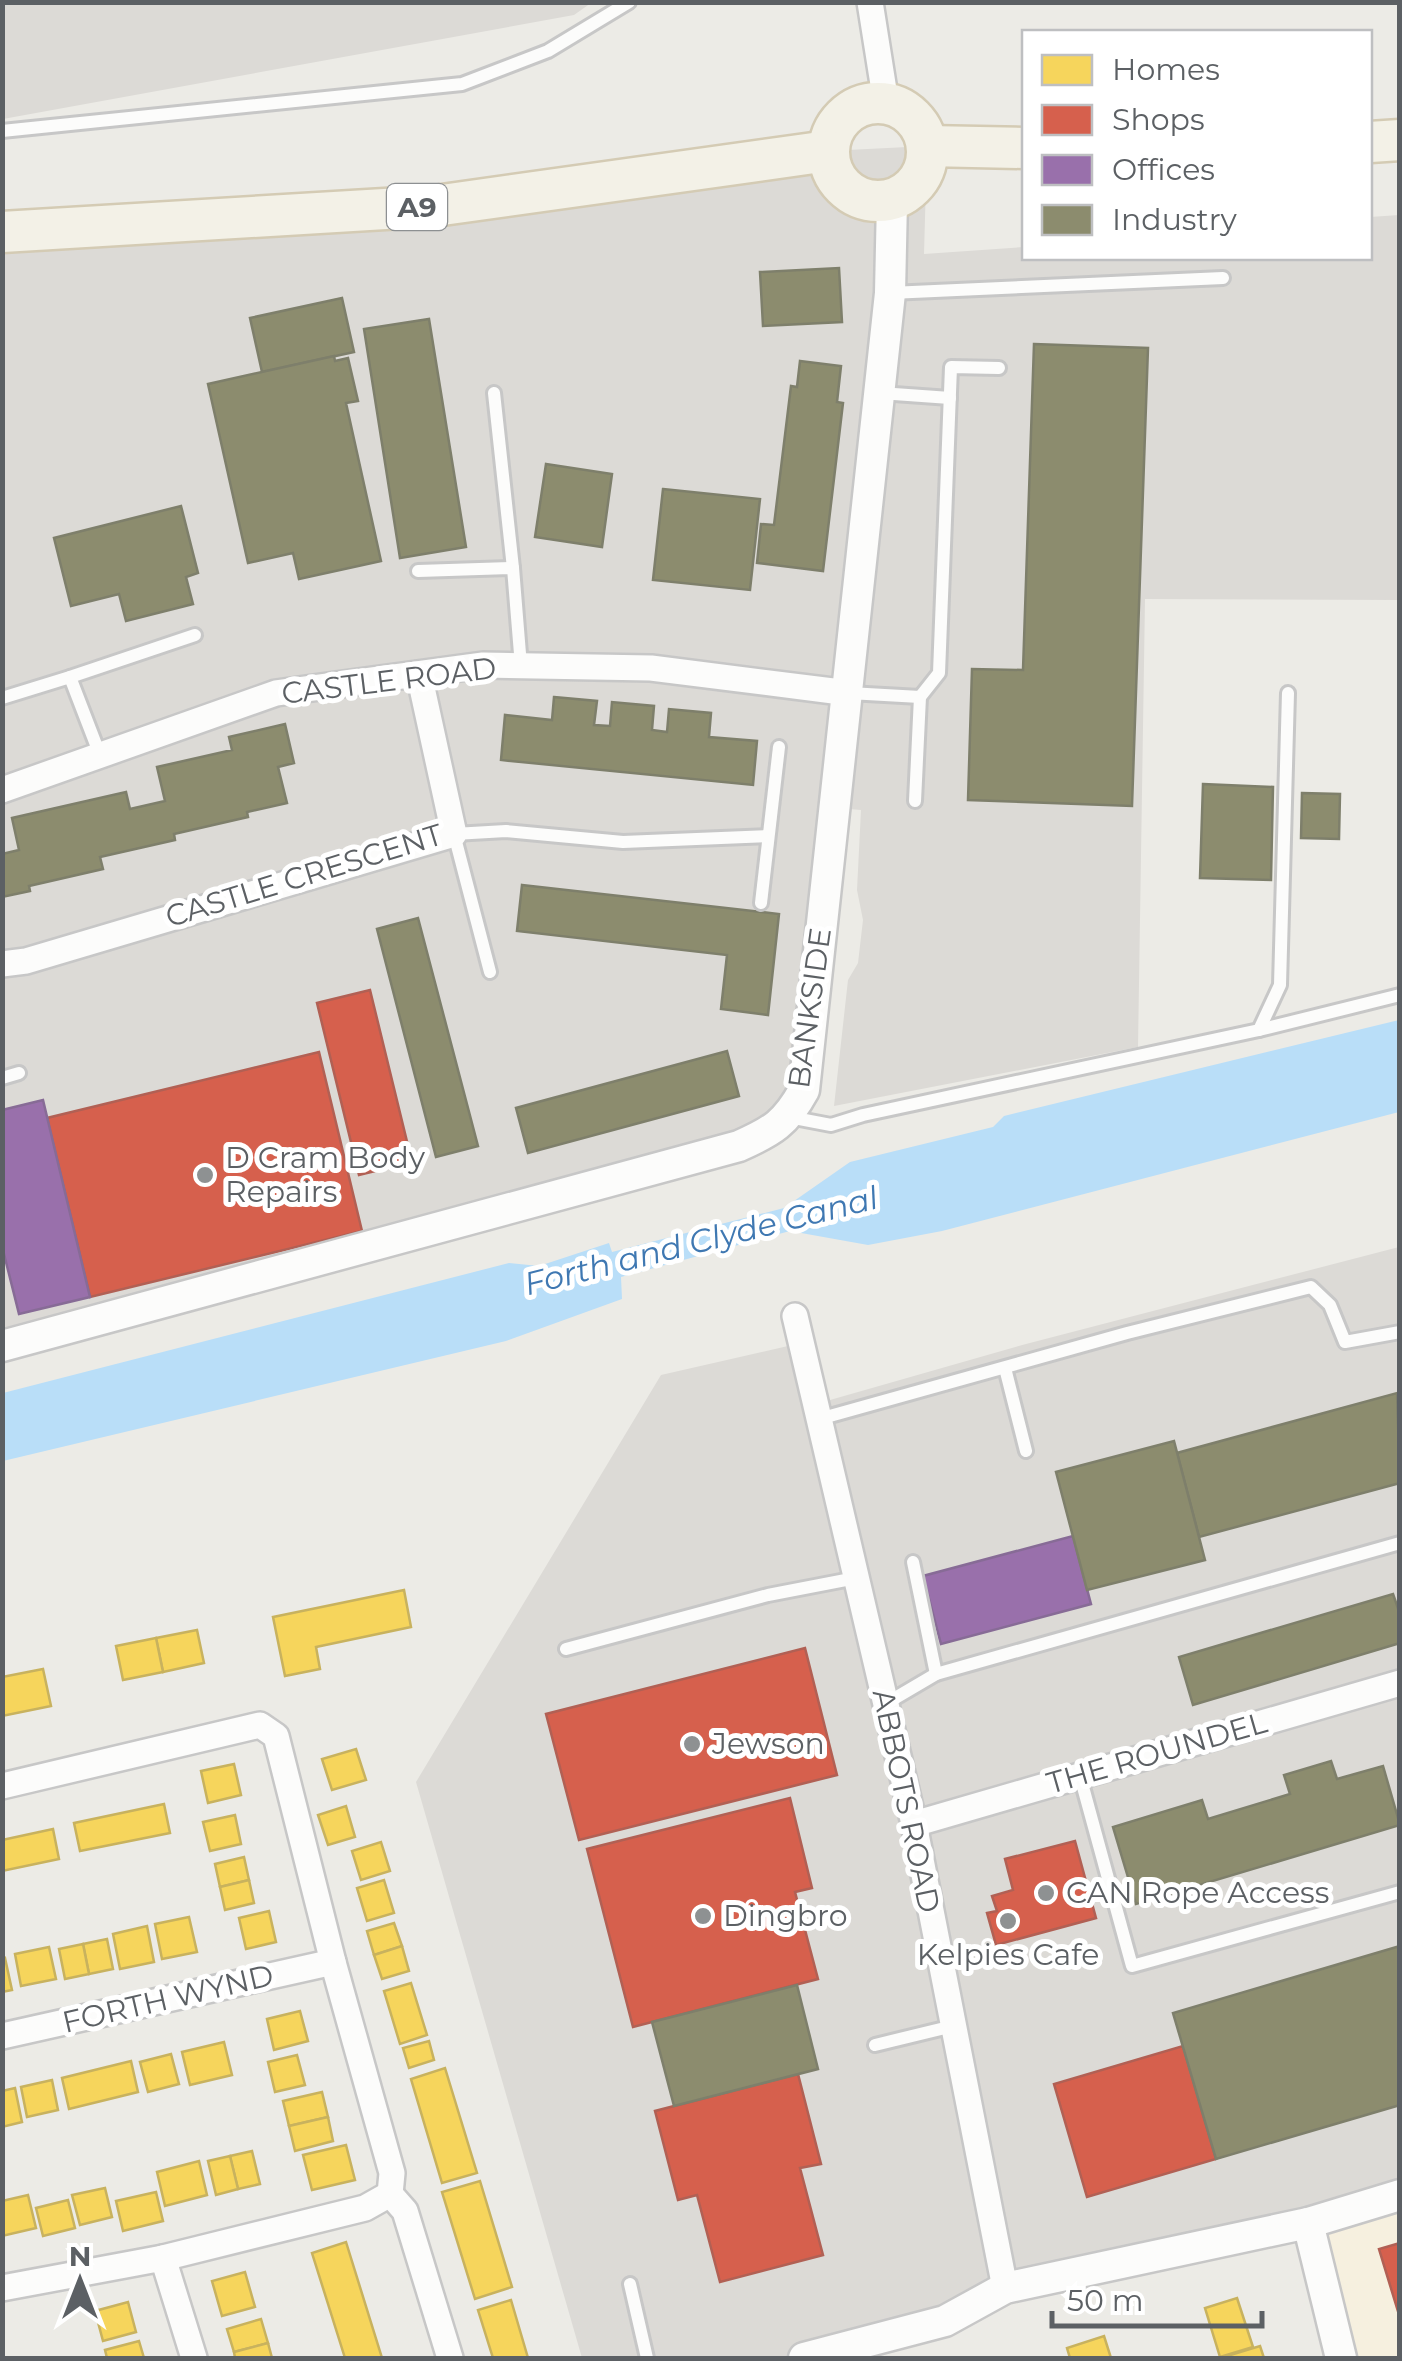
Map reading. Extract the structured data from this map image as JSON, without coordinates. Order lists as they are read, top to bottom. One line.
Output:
{"streets":{"main road":["A9"],"street":["CASTLE ROAD","CASTLE CRESCENT","BANKSIDE","THE ROUNDEL","ABBOTS ROAD","FORTH WYND"]},"crossings":[["A9","BANKSIDE"],["CASTLE ROAD","CASTLE CRESCENT"],["CASTLE ROAD","BANKSIDE"],["THE ROUNDEL","ABBOTS ROAD"]],"water":["Forth and Clyde Canal"],"places":["D Cram Body Repairs","Jewson","CAN Rope Access","Dingbro","Kelpies Cafe"],"legend":["Homes","Shops","Offices","Industry"],"scale_bar":"50 m","north":"top"}
